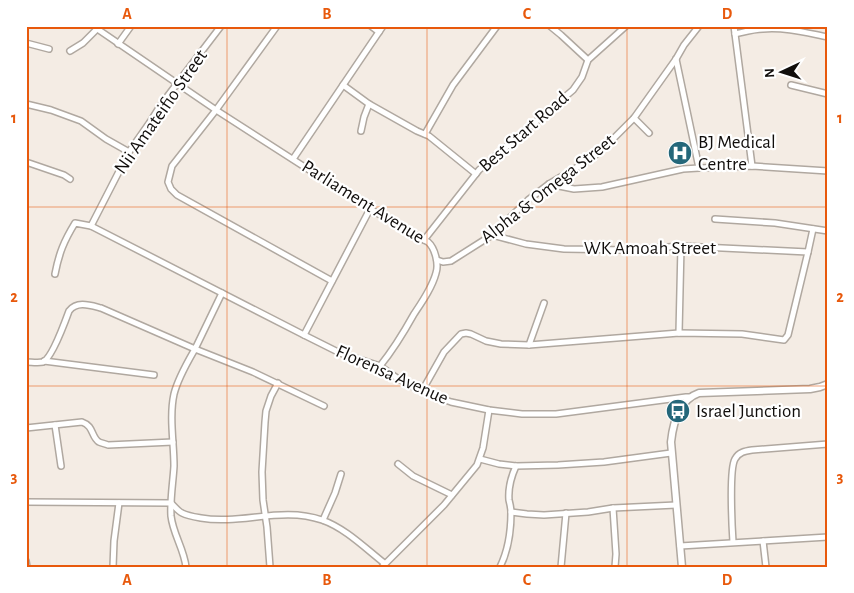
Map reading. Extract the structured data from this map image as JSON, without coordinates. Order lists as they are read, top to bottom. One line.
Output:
{"streets":{"street":["Nii Amateifio Street","Best Start Road","Alpha & Omega Street","Parliament Avenue","WK Amoah Street","Florensa Avenue"]},"crossings":[["Nii Amateifio Street","Parliament Avenue"],["Nii Amateifio Street","Florensa Avenue"],["Best Start Road","Parliament Avenue"],["Alpha & Omega Street","Parliament Avenue"],["Alpha & Omega Street","WK Amoah Street"],["Parliament Avenue","Florensa Avenue"]],"places":{"hospital":["BJ Medical Centre"],"bus stop":["Israel Junction"]},"north":"left","grid":{"columns":["A","B","C","D"],"rows":["1","2","3"]}}
